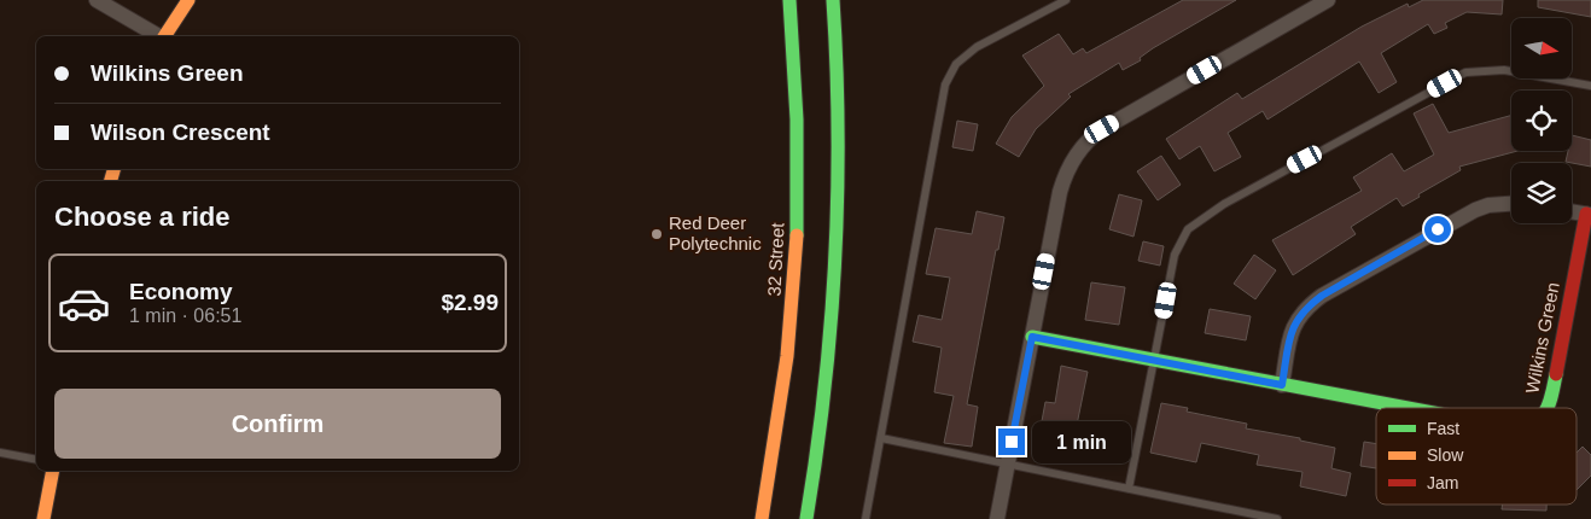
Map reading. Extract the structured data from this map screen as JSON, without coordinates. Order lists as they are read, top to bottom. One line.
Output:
{"streets":{"main road":["32 Street","Wilkins Green"]},"places":["Red Deer Polytechnic"],"legend":["Fast","Slow","Jam"],"north":"right","page":{"banner":["Wilkins Green","Wilson Crescent"],"heading":"Choose a ride","list":[{"name":"Economy","note":"1 min · 06:51","value":"$2.99"}],"buttons":"Confirm","bubble":"1 min"}}
